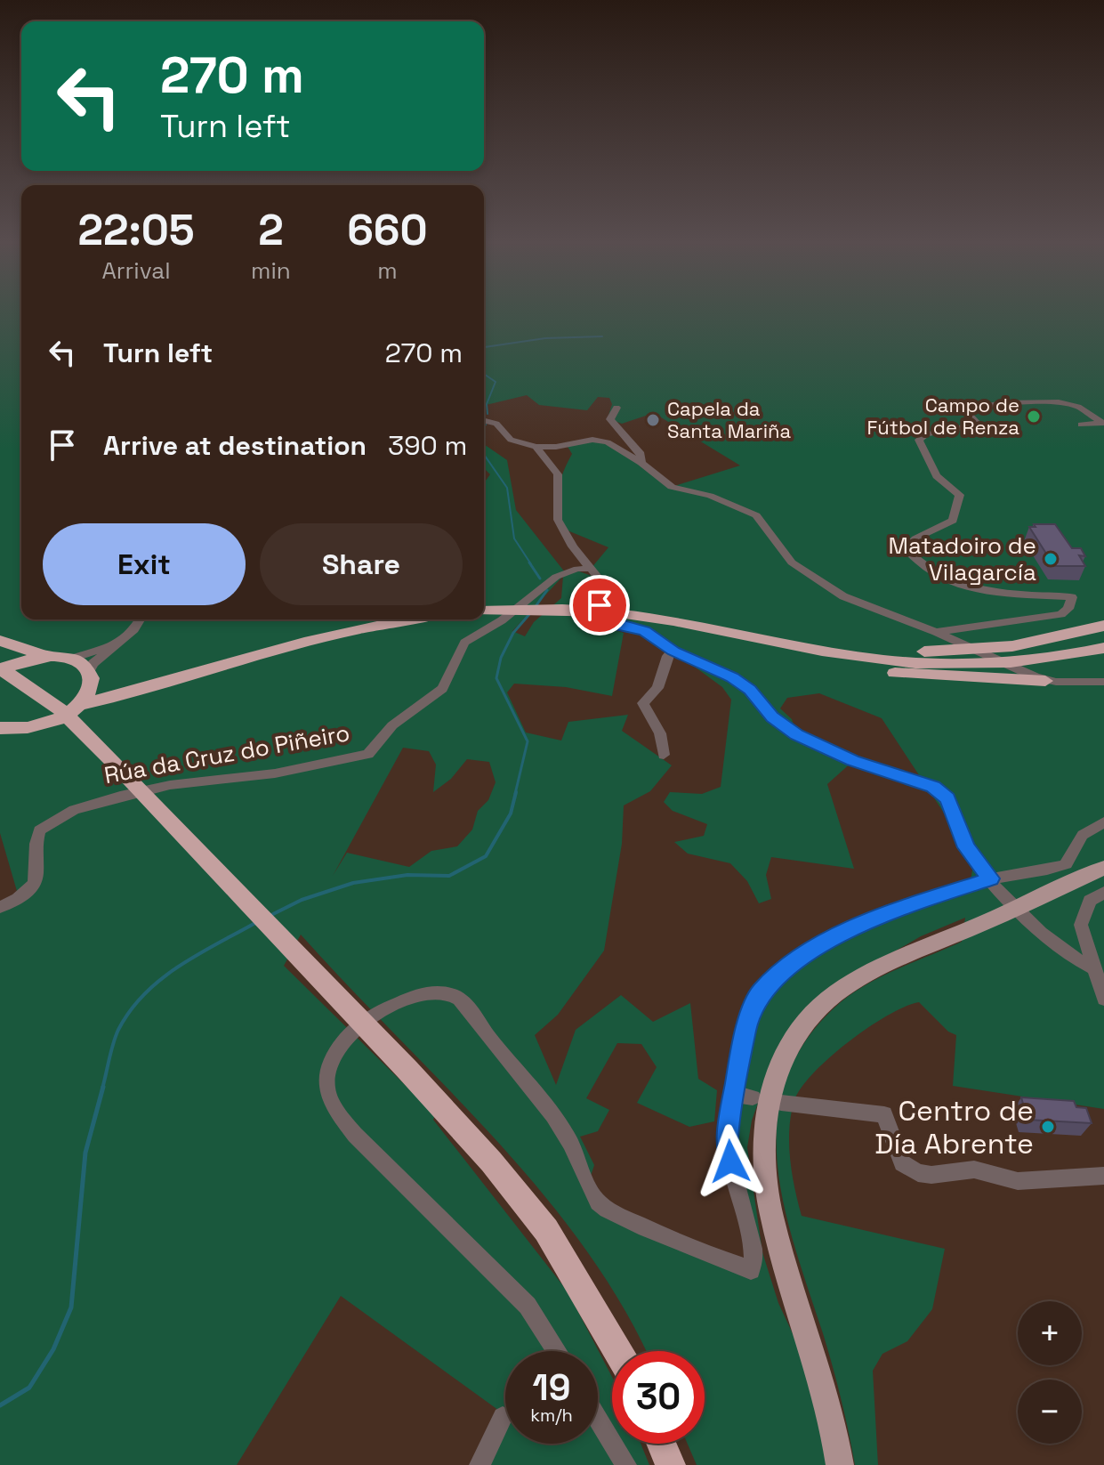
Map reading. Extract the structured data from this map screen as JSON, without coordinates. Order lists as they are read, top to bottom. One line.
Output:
{"streets":{"street":["Rúa da Cruz do Piñeiro"]},"places":["Campo de Fútbol de Renza","Capela da Santa Mariña","Matadoiro de Vilagarcía","Centro de Día Abrente"],"page":{"turn":["270 m","Turn left"],"eta":["22:05","Arrival","2","min","660","m"],"list":[{"name":"Turn left","value":"270 m"},{"name":"Arrive at destination","value":"390 m"}],"buttons":["Exit","Share"],"map_buttons":["+","−"],"speed":"19 km/h","limit":"30"}}
